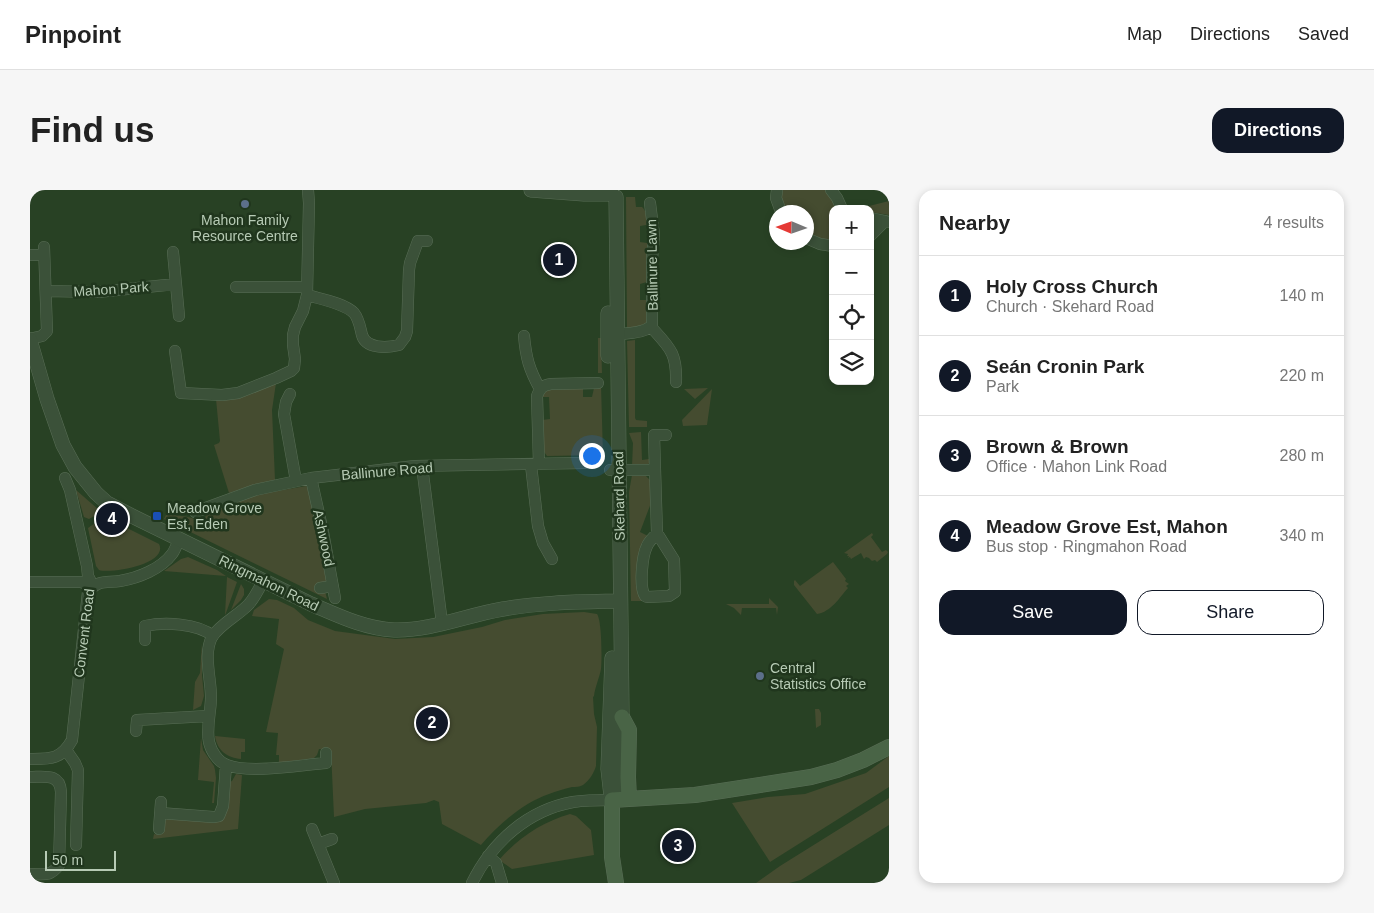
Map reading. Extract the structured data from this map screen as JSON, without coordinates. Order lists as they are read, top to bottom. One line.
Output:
{"streets":{"main road":["Skehard Road"],"street":["Ballinure Lawn","Mahon Park","Ballinure Road","Ashwood","Ringmahon Road","Convent Road"]},"crossings":[["Ballinure Lawn","Skehard Road"],["Ballinure Road","Ashwood"],["Skehard Road","Ringmahon Road"]],"places":{"other":["Mahon Family Resource Centre","Central Statistics Office"],"transit":["Meadow Grove Est, Eden"]},"scale_bar":"50 m","north":"left","page":{"header":"Pinpoint","nav":["Map","Directions","Saved"],"buttons":["Directions",["Save","Share"]],"title":"Find us","heading":["Nearby","4 results"],"map_buttons":["+","−"],"pins":["1","4","2","3"],"list":[{"mark":"1","name":"Holy Cross Church","note":"Church · Skehard Road","value":"140 m"},{"mark":"2","name":"Seán Cronin Park","note":"Park","value":"220 m"},{"mark":"3","name":"Brown & Brown","note":"Office · Mahon Link Road","value":"280 m"},{"mark":"4","name":"Meadow Grove Est, Mahon","note":"Bus stop · Ringmahon Road","value":"340 m"}],"scale":"50 m"}}
